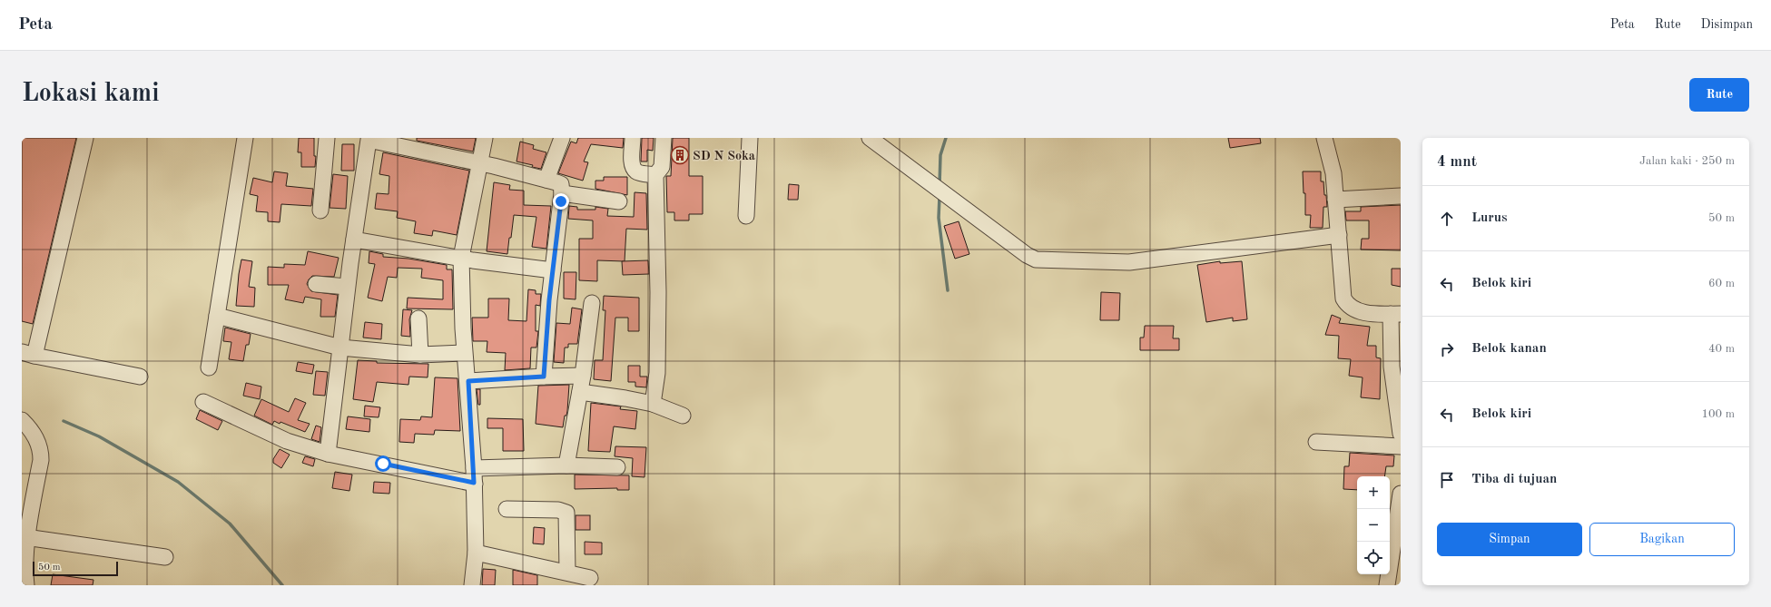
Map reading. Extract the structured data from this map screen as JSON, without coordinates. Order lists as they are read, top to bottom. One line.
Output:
{"places":{"building":["SD N Soka"]},"scale_bar":"50 m","page":{"header":"Peta","nav":["Peta","Rute","Disimpan"],"buttons":["Rute",["Simpan","Bagikan"]],"title":"Lokasi kami","heading":["4 mnt","Jalan kaki · 250 m"],"list":[["Lurus","50 m"],["Belok kiri","60 m"],["Belok kanan","40 m"],["Belok kiri","100 m"],"Tiba di tujuan"],"map_buttons":["+","−"],"scale":"50 m"}}
